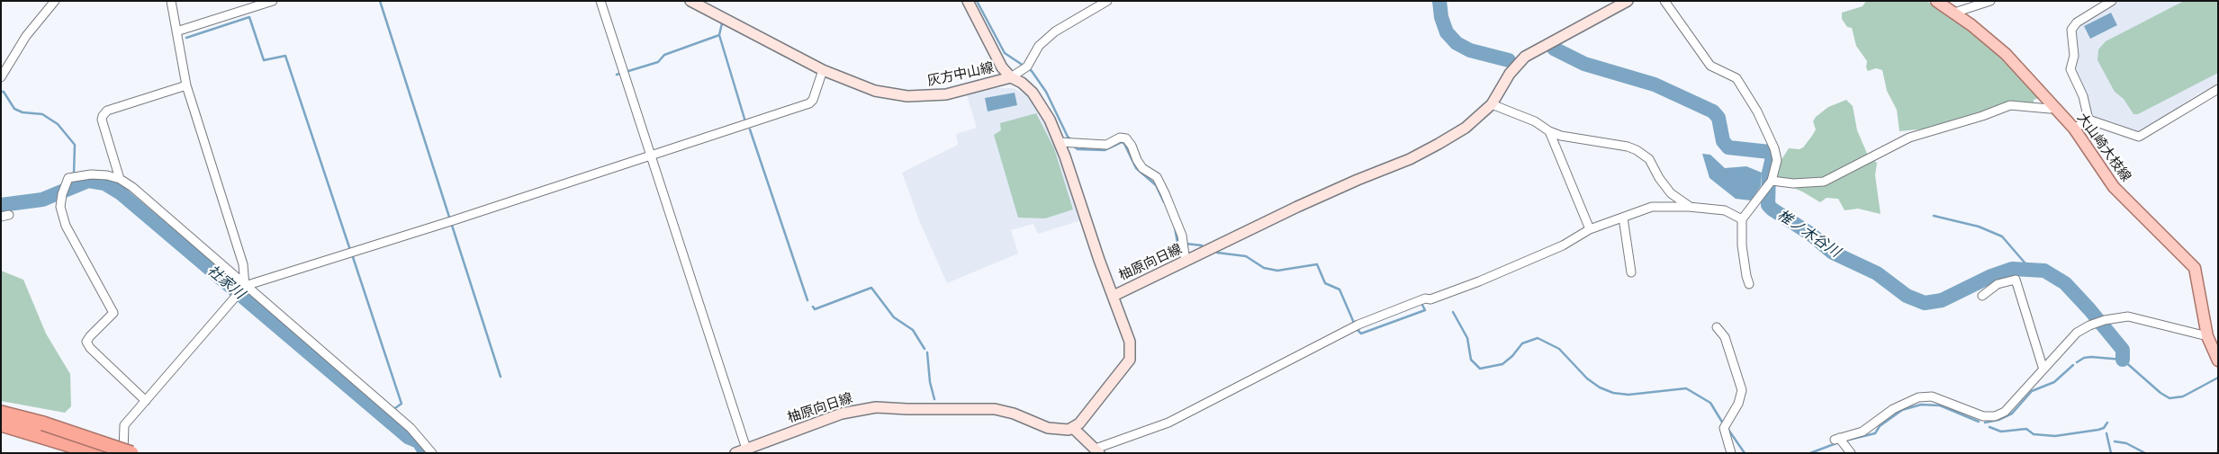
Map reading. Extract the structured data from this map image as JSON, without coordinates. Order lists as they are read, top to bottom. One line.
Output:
{"streets":{"main road":["灰方中山線","大山崎大枝線","柚原向日線"]},"crossings":[["灰方中山線","柚原向日線"]],"water":["椎ノ木谷川","社家川"]}
